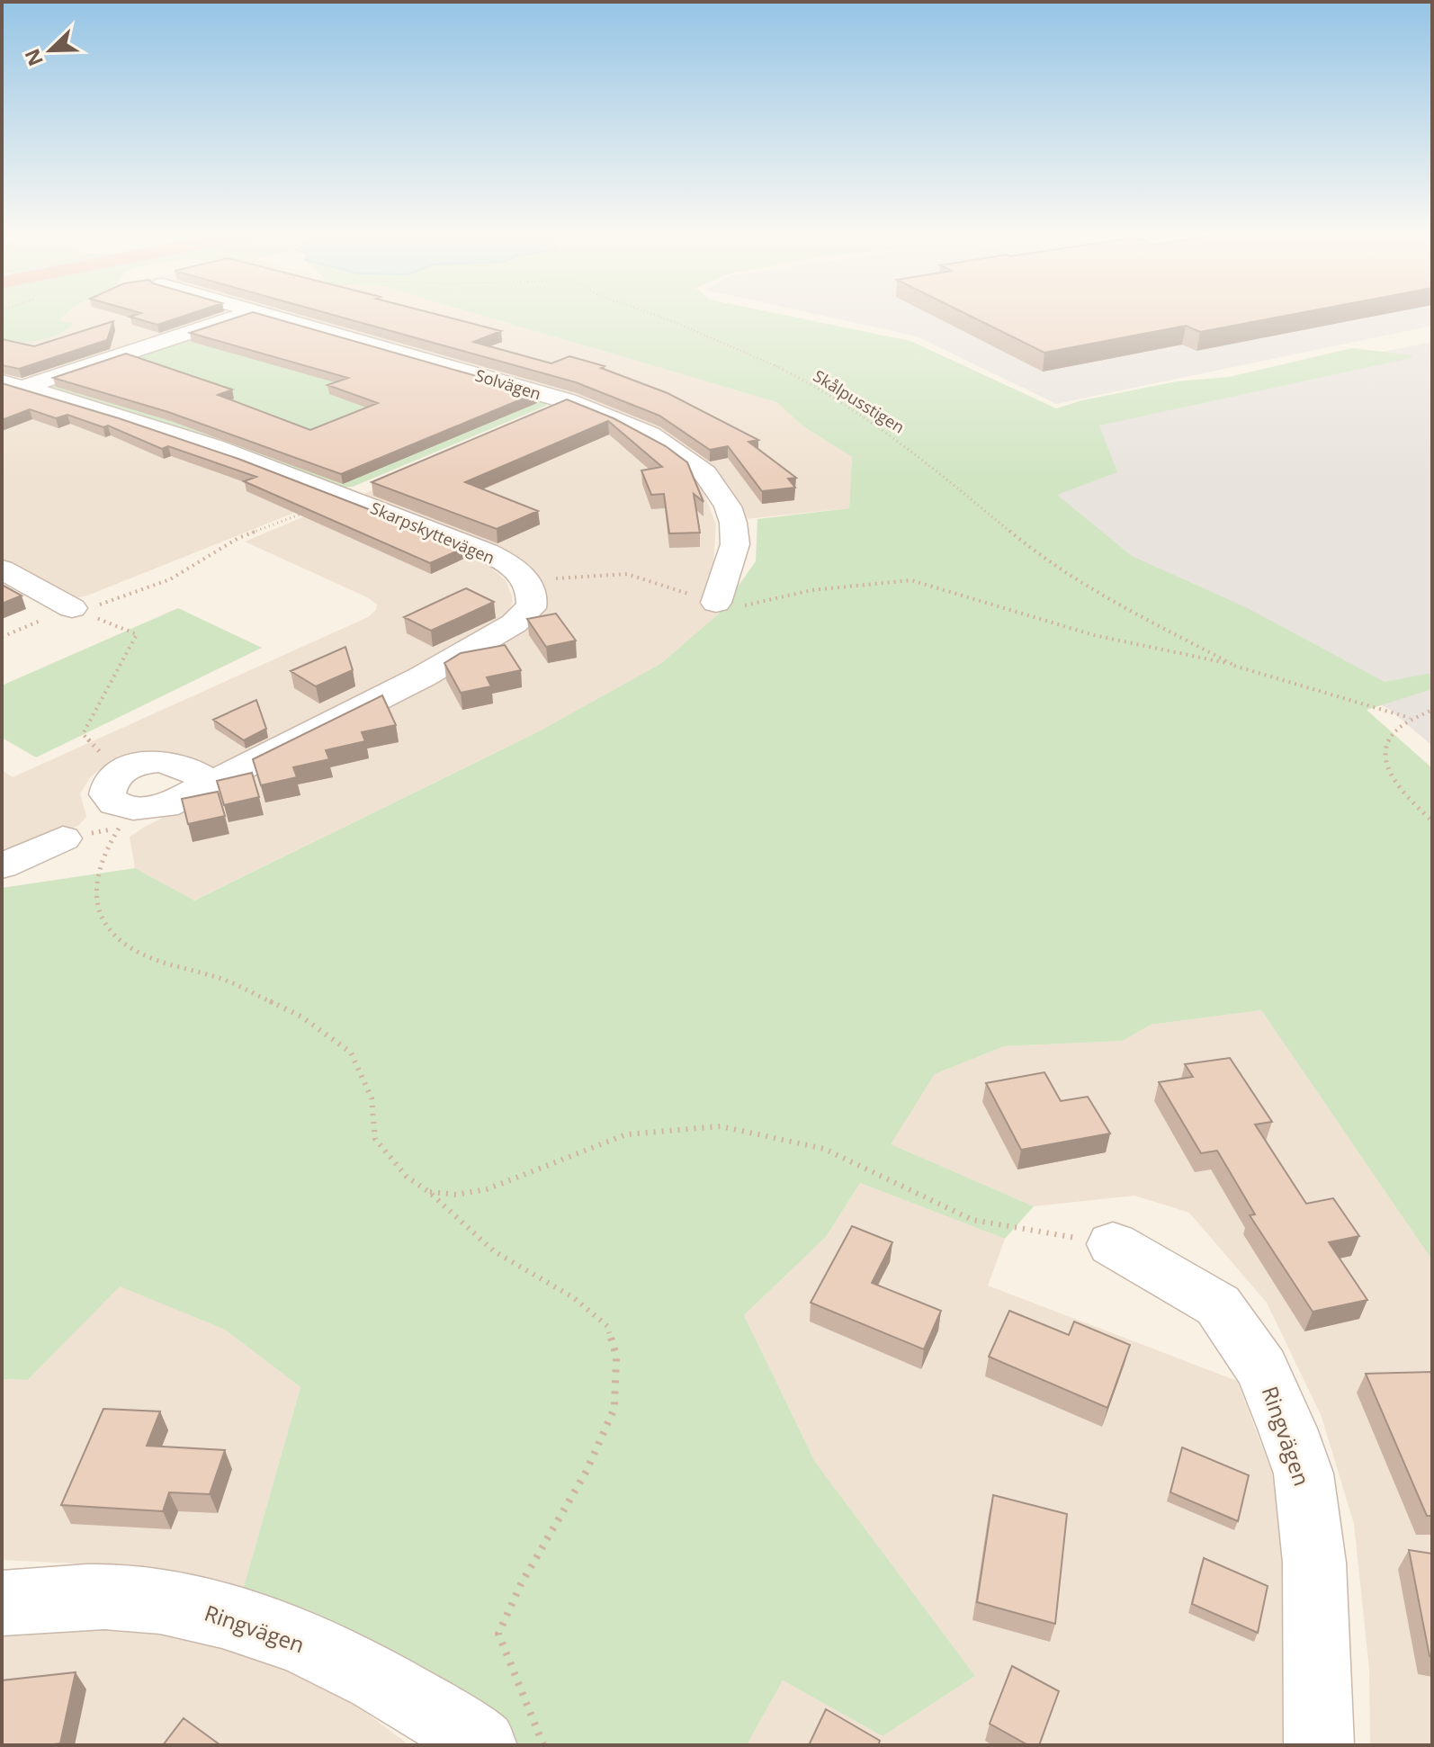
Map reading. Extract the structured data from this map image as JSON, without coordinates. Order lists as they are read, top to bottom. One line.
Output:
{"streets":{"street":["Solvägen","Skarpskyttevägen","Ringvägen"],"path":["Skålpusstigen"]},"north":"bottom left"}
